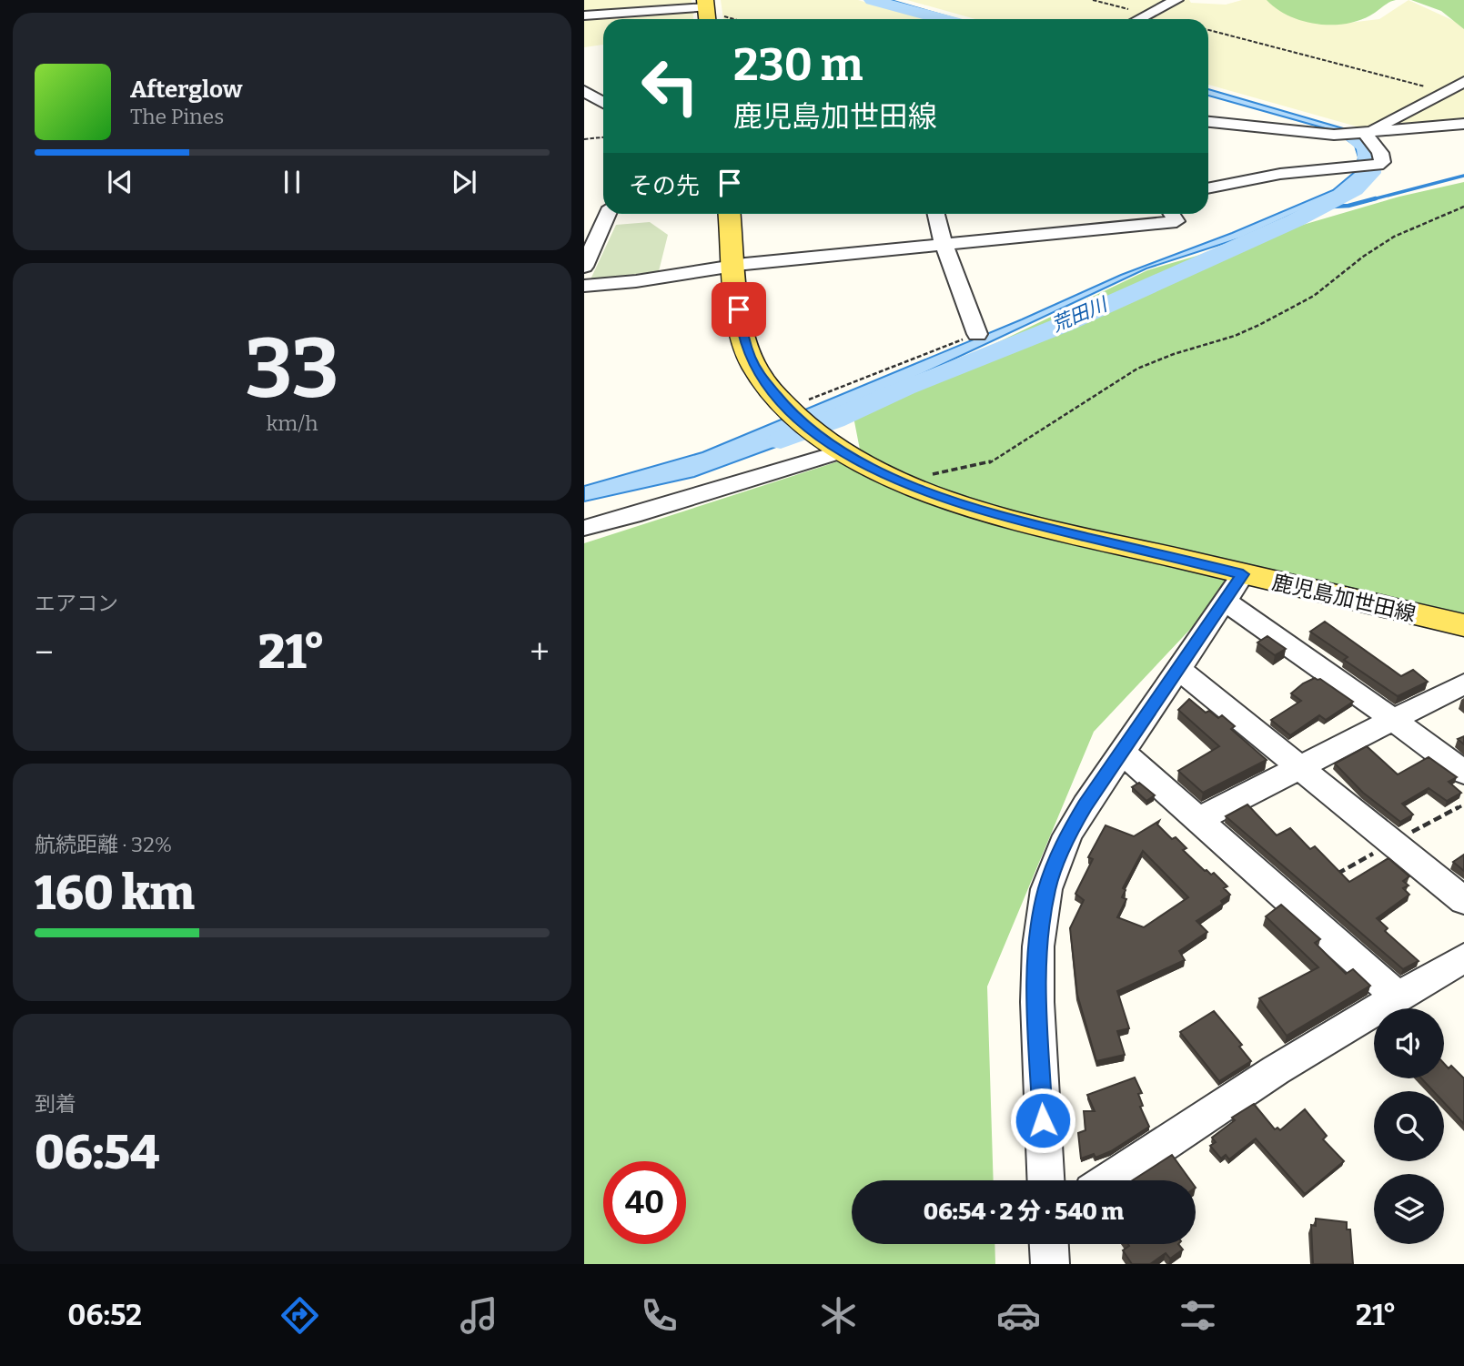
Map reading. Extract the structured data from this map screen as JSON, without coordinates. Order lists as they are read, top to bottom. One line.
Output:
{"streets":{"main road":["鹿児島加世田線"]},"water":["荒田川"],"page":{"turn":["230 m","鹿児島加世田線"],"song":["Afterglow","The Pines"],"then":"その先","tile":[["33","km/h"],"エアコン",["航続距離 · 32%","160 km"],["到着","06:54"]],"heat":["−","21°","+"],"limit":"40","trip":"06:54 · 2 分 · 540 m","tabs":["06:52","21°"]}}
